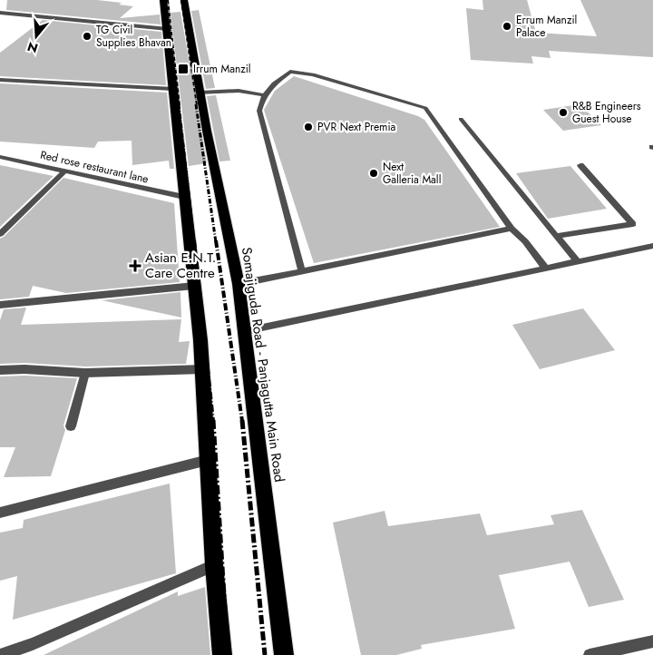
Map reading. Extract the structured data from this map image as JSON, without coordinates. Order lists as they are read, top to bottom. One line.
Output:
{"streets":{"highway":["Somajiguda Road - Panjagutta Main Road"],"street":["Red rose restaurant lane"]},"places":{"other":["Errum Manzil Palace","TG Civil Supplies Bhavan","R&B Engineers Guest House","PVR Next Premia","Next Galleria Mall"],"transit":["Irrum Manzil"],"health":["Asian E.N.T. Care Centre"]},"north":"bottom"}
